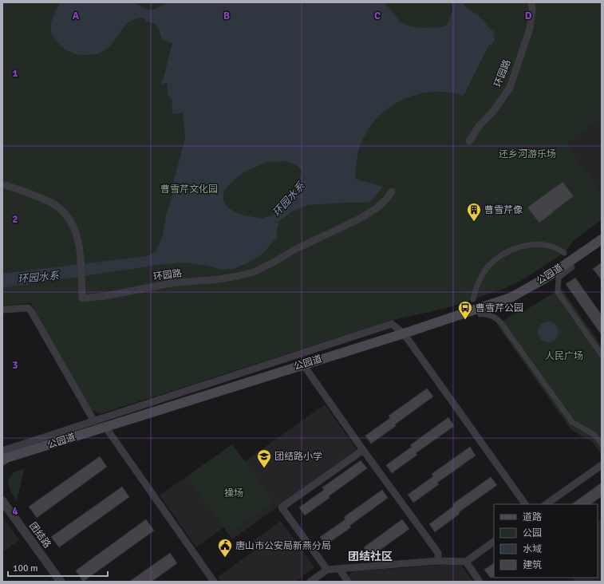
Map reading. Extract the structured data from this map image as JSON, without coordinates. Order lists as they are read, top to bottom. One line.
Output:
{"streets":{"main road":["公园道"],"street":["环园路","团结路"]},"districts":["团结社区"],"water":["环园水系"],"parks":["还乡河游乐场","曹雪芹文化园","人民广场","操场"],"places":{"building":["曹雪芹像"],"bus stop":["曹雪芹公园"],"school or university":["团结路小学"],"public building":["唐山市公安局新燕分局"]},"legend":["道路","公园","水域","建筑"],"scale_bar":"100 m","grid":{"columns":["A","B","C","D"],"rows":["1","2","3","4"]}}
